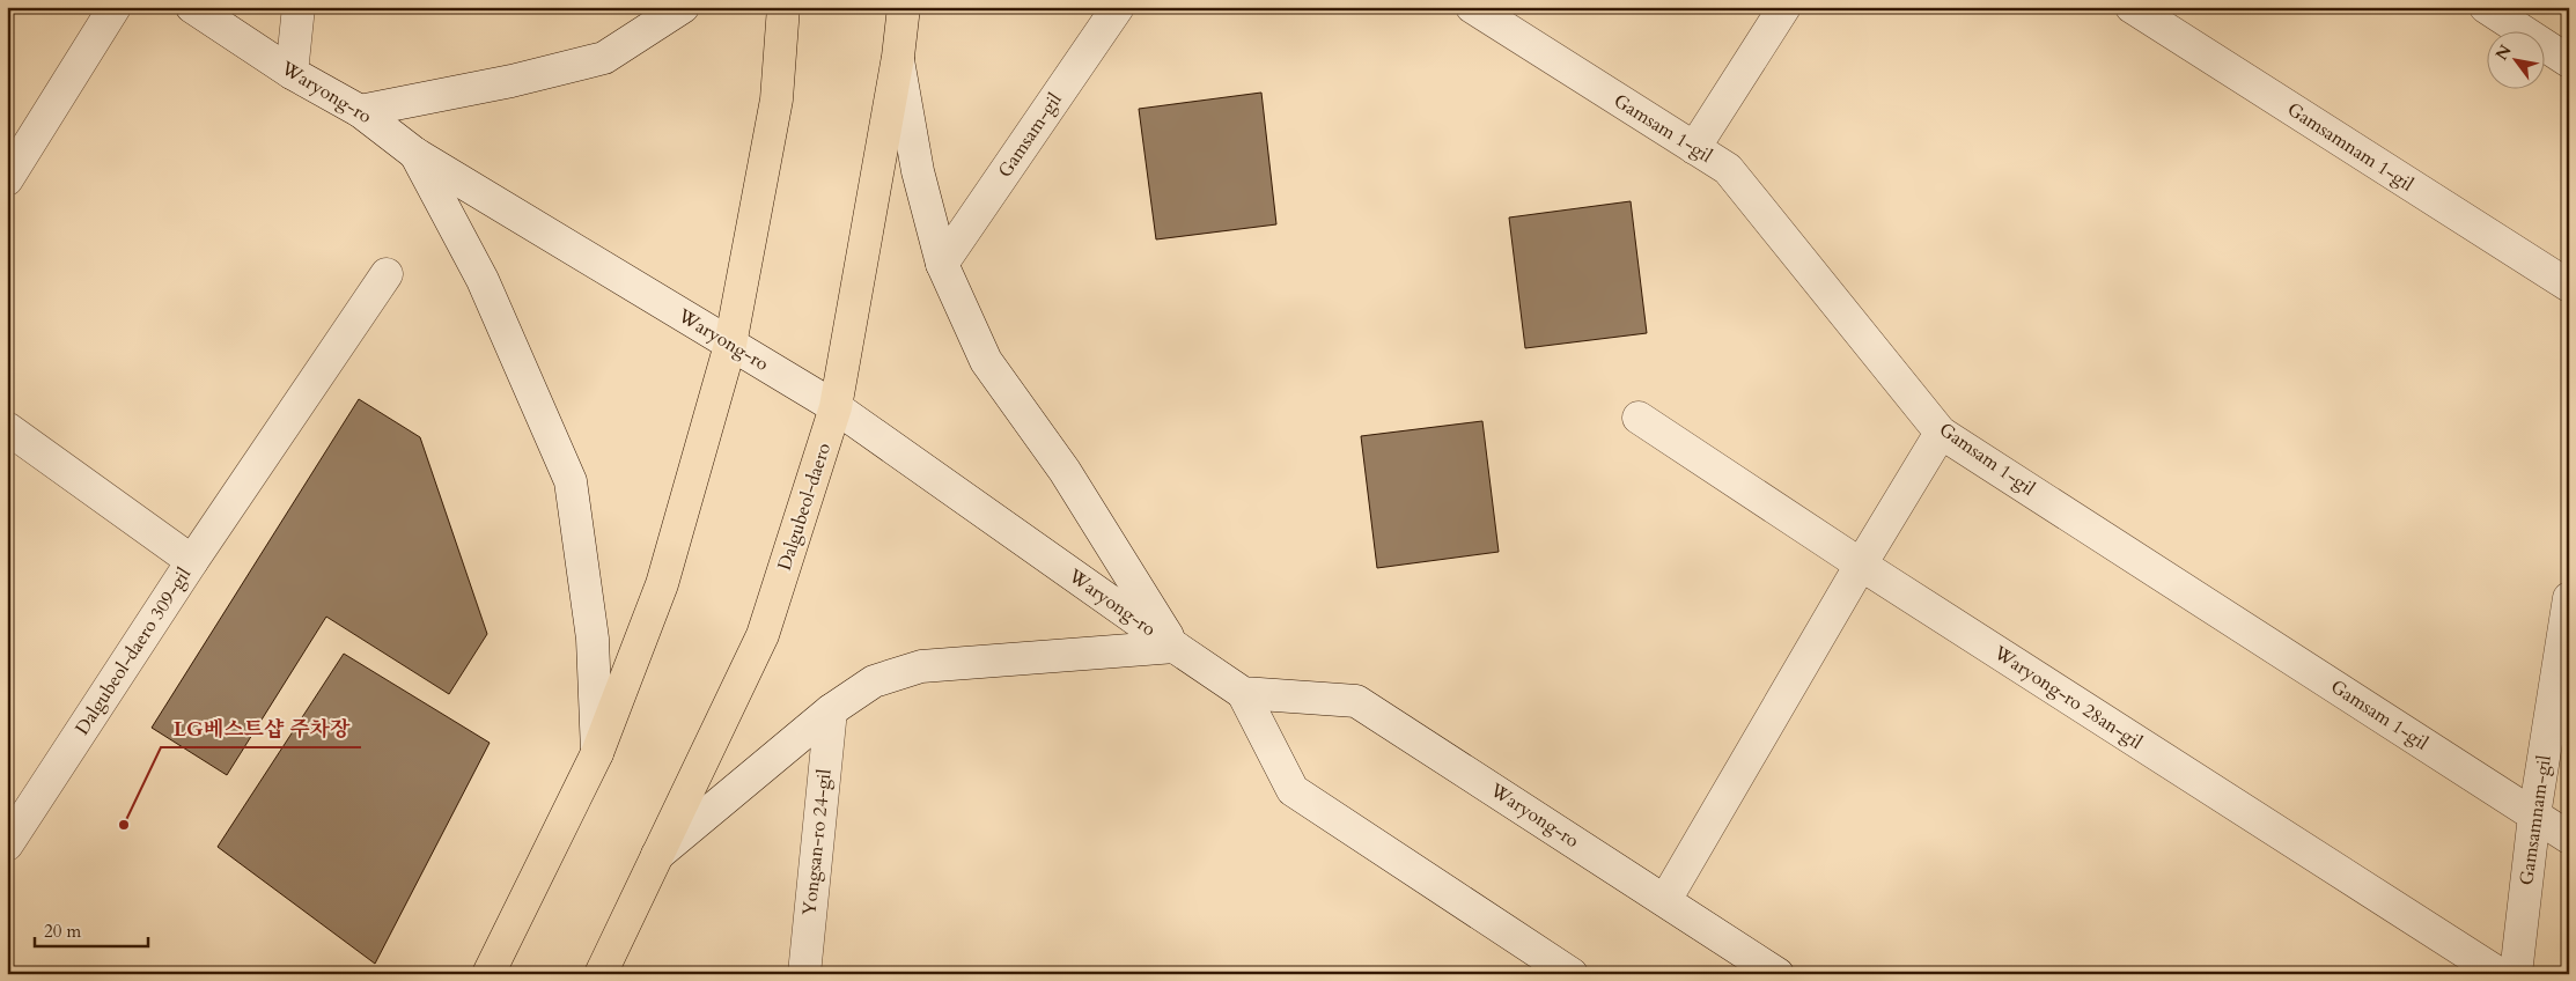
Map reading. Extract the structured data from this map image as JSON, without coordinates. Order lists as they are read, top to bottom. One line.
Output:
{"streets":{"main road":["Dalgubeol-daero"],"street":["Waryong-ro","Gamsam 1-gil","Gamsam-gil","Gamsamnam 1-gil","Dalgubeol-daero 309-gil","Waryong-ro 28an-gil","Gamsamnam-gil","Yongsan-ro 24-gil"]},"crossings":[["Waryong-ro","Dalgubeol-daero"],["Gamsam 1-gil","Gamsamnam-gil"]],"places":["LG베스트샵 주차장"],"scale_bar":"20 m","north":"top left"}
